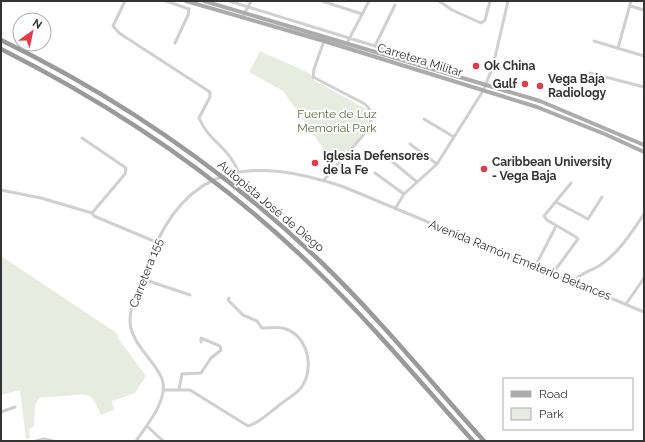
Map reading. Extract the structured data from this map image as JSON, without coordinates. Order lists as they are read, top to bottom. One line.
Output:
{"streets":{"highway":["Autopista José de Diego"],"main road":["Carretera Militar"],"street":["Avenida Ramón Emeterio Betances","Carretera 155"]},"crossings":[["Avenida Ramón Emeterio Betances","Carretera 155"]],"parks":["Fuente de Luz Memorial Park"],"places":["Ok China","Gulf","Vega Baja Radiology","Iglesia Defensores de la Fe","Caribbean University - Vega Baja"],"legend":["Road","Park"],"north":"top right"}
